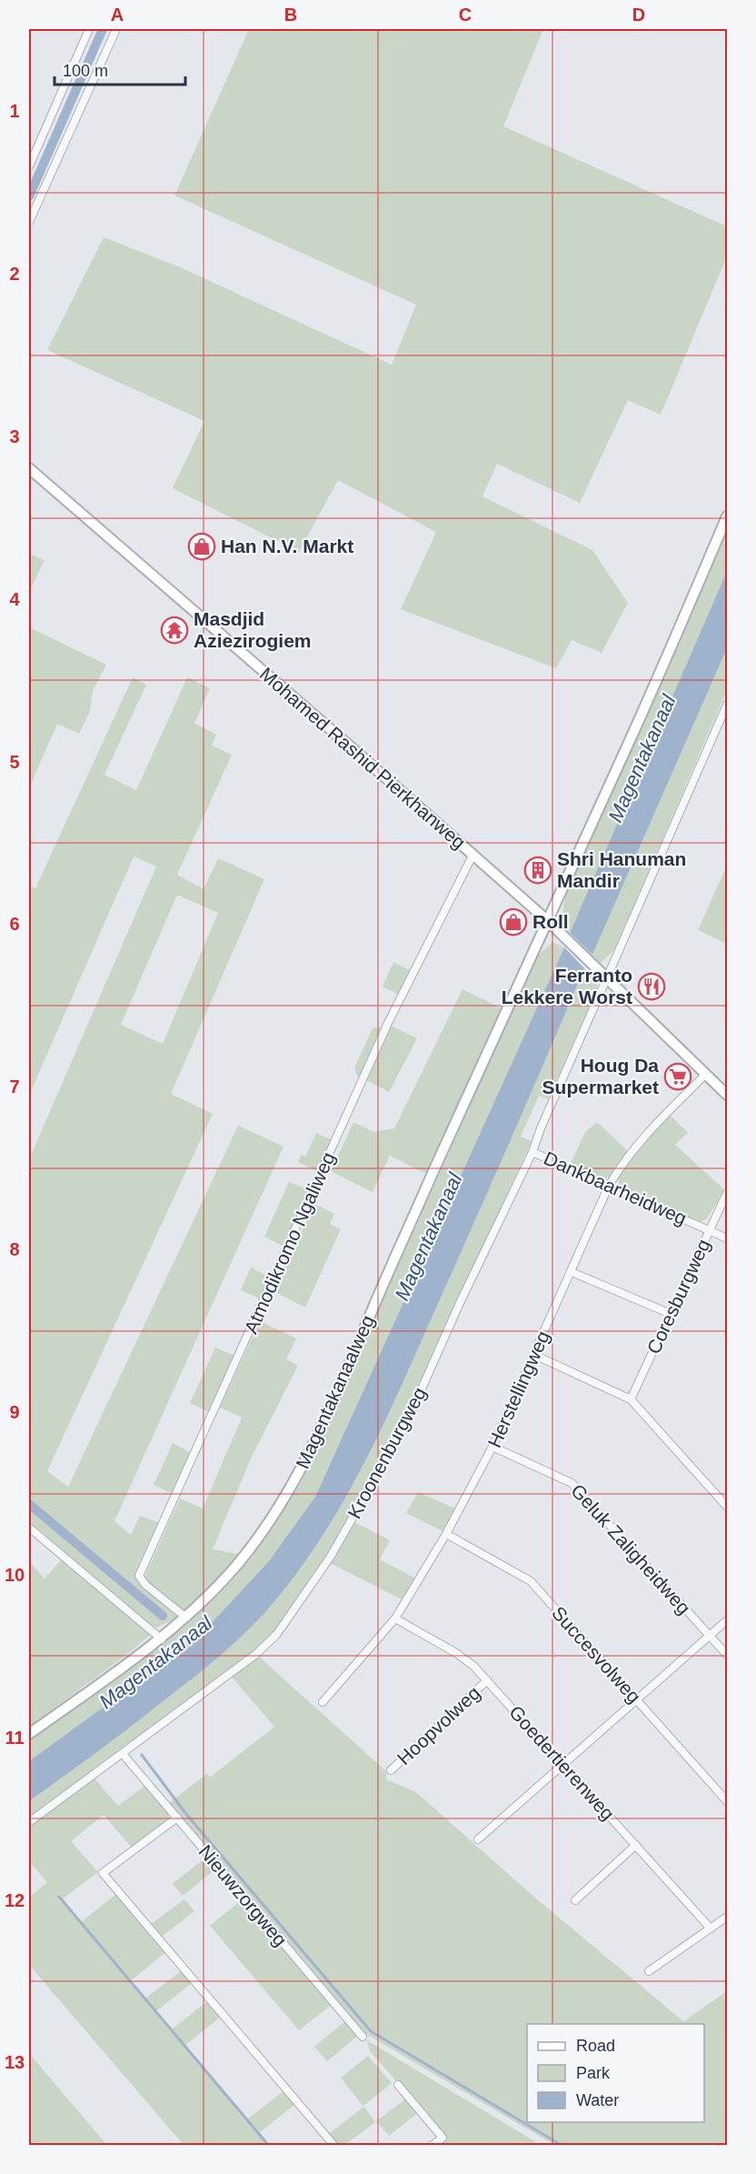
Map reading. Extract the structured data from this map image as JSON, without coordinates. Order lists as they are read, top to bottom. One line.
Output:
{"streets":{"street":["Mohamed Rashid Pierkhanweg","Dankbaarheidweg","Atmodikromo Ngaliweg","Coresburgweg","Herstellingweg","Magentakanaalweg","Kroonenburgweg","Geluk Zaligheidweg","Succesvolweg","Hoopvolweg","Goedertierenweg","Nieuwzorgweg"]},"crossings":[["Mohamed Rashid Pierkhanweg","Atmodikromo Ngaliweg"],["Mohamed Rashid Pierkhanweg","Herstellingweg"],["Mohamed Rashid Pierkhanweg","Magentakanaalweg"],["Mohamed Rashid Pierkhanweg","Kroonenburgweg"],["Dankbaarheidweg","Coresburgweg"],["Dankbaarheidweg","Herstellingweg"],["Dankbaarheidweg","Kroonenburgweg"],["Atmodikromo Ngaliweg","Magentakanaalweg"],["Herstellingweg","Geluk Zaligheidweg"],["Herstellingweg","Succesvolweg"],["Herstellingweg","Goedertierenweg"],["Kroonenburgweg","Nieuwzorgweg"],["Hoopvolweg","Goedertierenweg"]],"water":["Magentakanaal"],"places":{"shop":["Han N.V. Markt","Roll"],"temple":["Masdjid Aziezirogiem"],"building":["Shri Hanuman Mandir"],"restaurant":["Ferranto Lekkere Worst"],"supermarket":["Houg Da Supermarket"]},"legend":["Road","Park","Water"],"scale_bar":"100 m","grid":{"columns":["A","B","C","D"],"rows":["1","2","3","4","5","6","7","8","9","10","11","12","13"]}}
